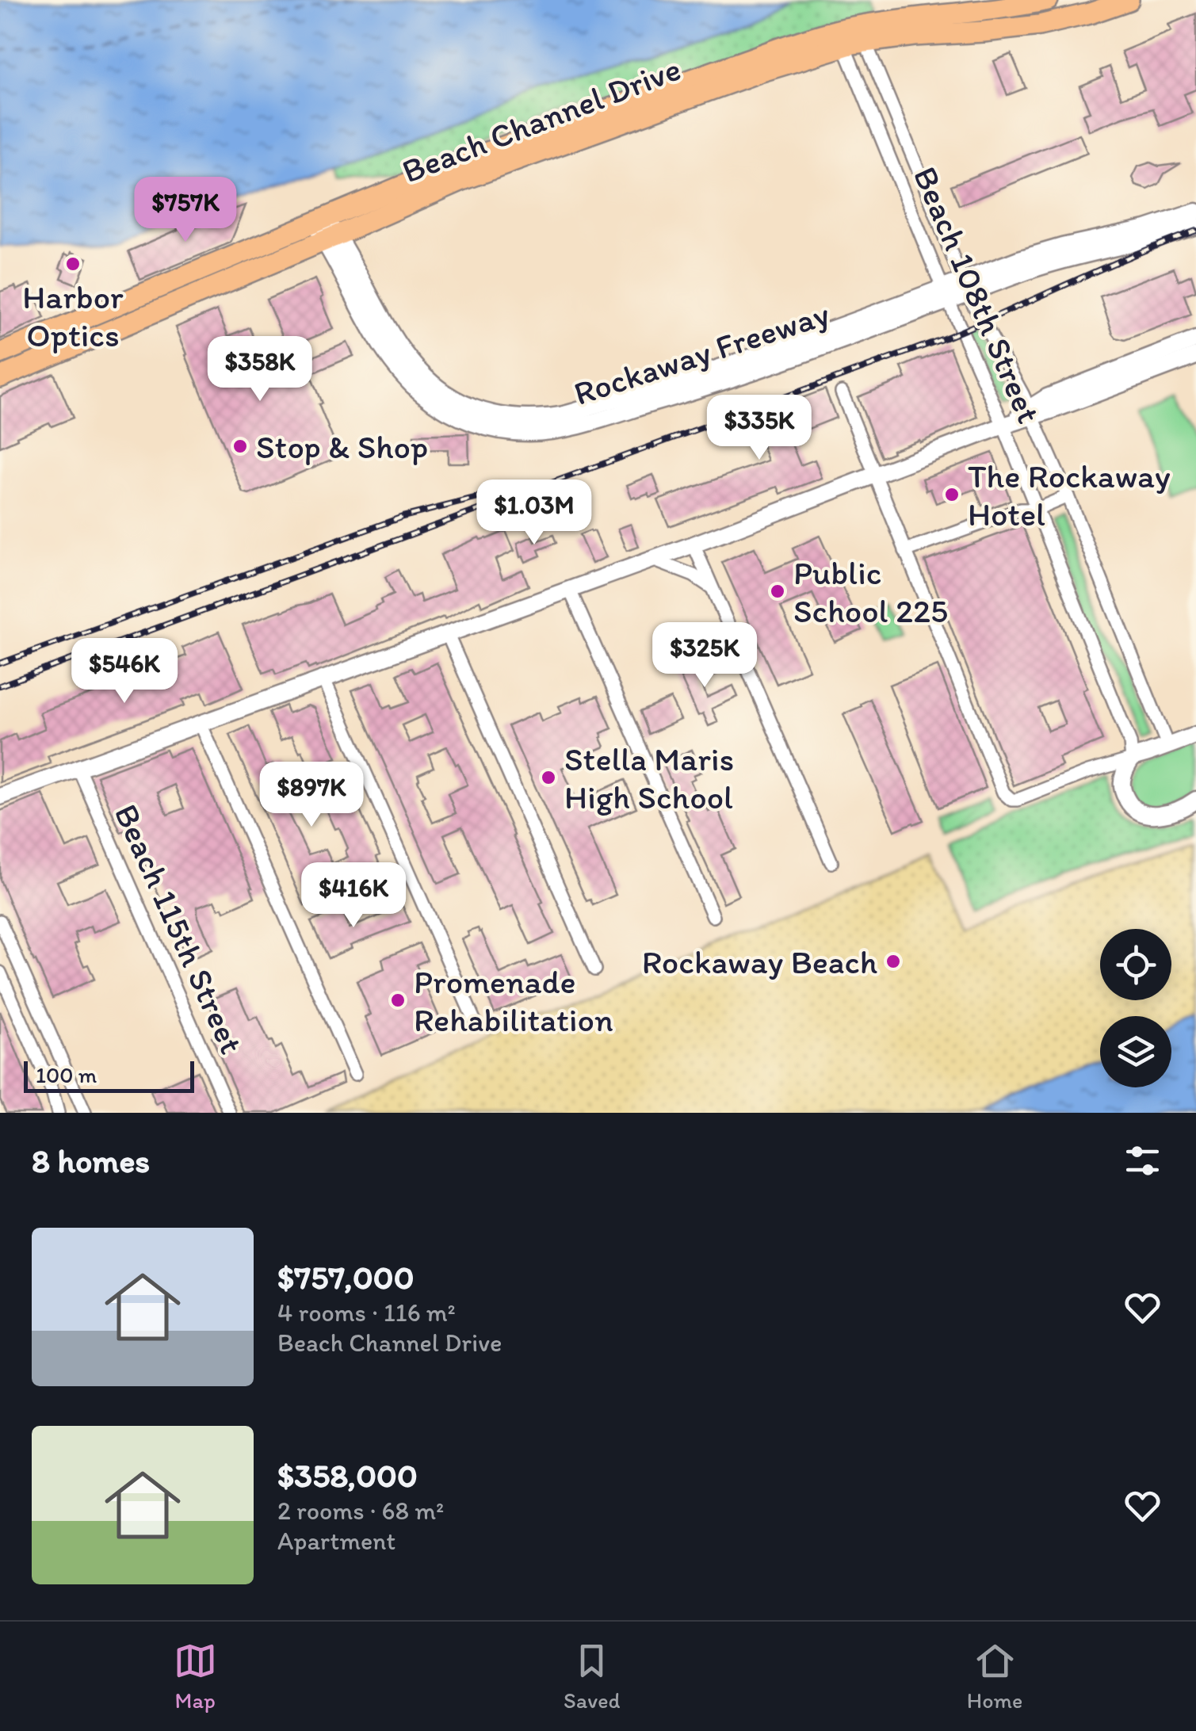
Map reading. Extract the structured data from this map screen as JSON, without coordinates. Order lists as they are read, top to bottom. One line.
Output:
{"streets":{"main road":["Beach Channel Drive"],"street":["Beach 108th Street","Rockaway Freeway","Beach 115th Street"]},"crossings":[["Beach Channel Drive","Beach 108th Street"],["Beach Channel Drive","Rockaway Freeway"],["Beach 108th Street","Rockaway Freeway"]],"places":["Harbor Optics","Stop & Shop","The Rockaway Hotel","Public School 225","Stella Maris High School","Rockaway Beach","Promenade Rehabilitation"],"scale_bar":"100 m","page":{"price":["$757K","$358K","$335K","$1.03M","$325K","$546K","$897K","$416K"],"scale":"100 m","heading":"8 homes","list":[{"name":"$757,000","note":"4 rooms · 116 m² · Beach Channel Drive"},{"name":"$358,000","note":"2 rooms · 68 m² · Apartment"}],"tabs":["Map","Saved","Home"]}}
